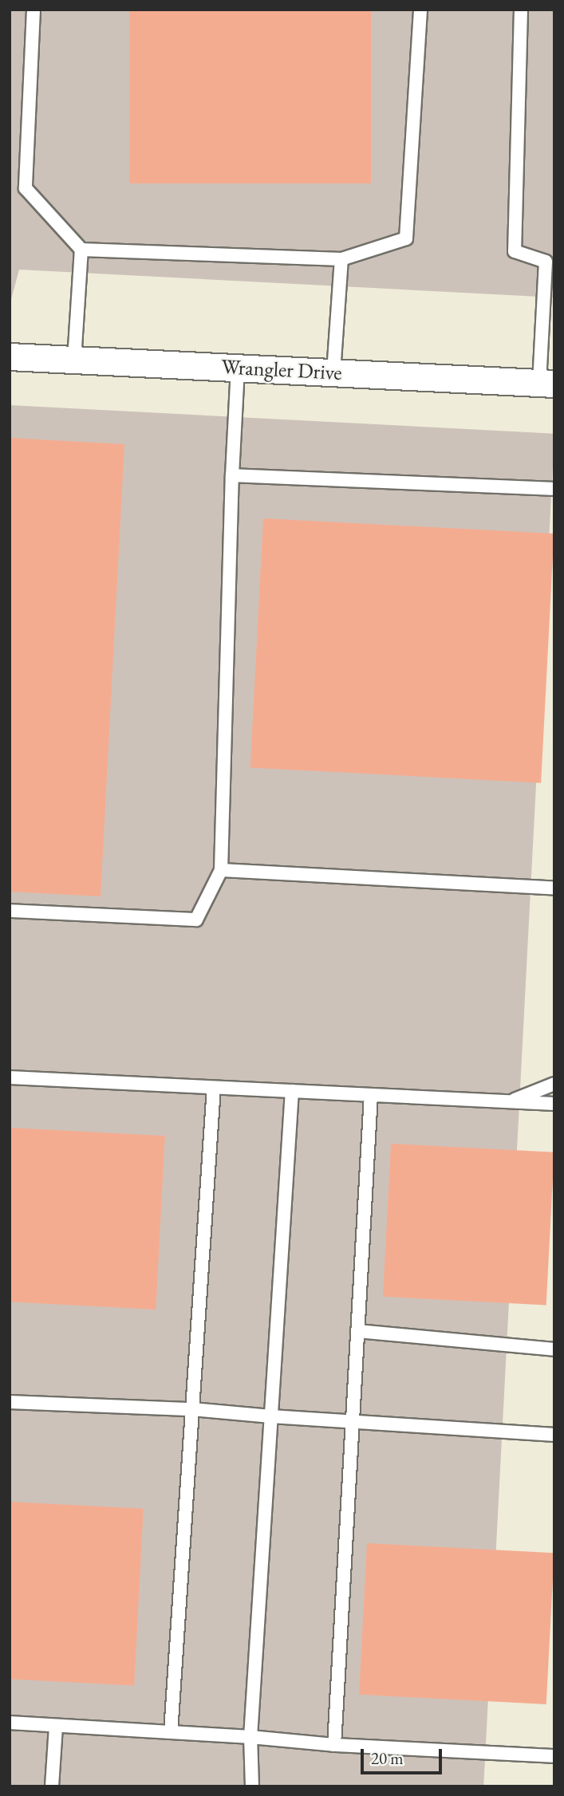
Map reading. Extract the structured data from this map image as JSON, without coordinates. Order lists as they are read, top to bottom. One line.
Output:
{"streets":{"street":["Wrangler Drive"]},"scale_bar":"20 m"}
